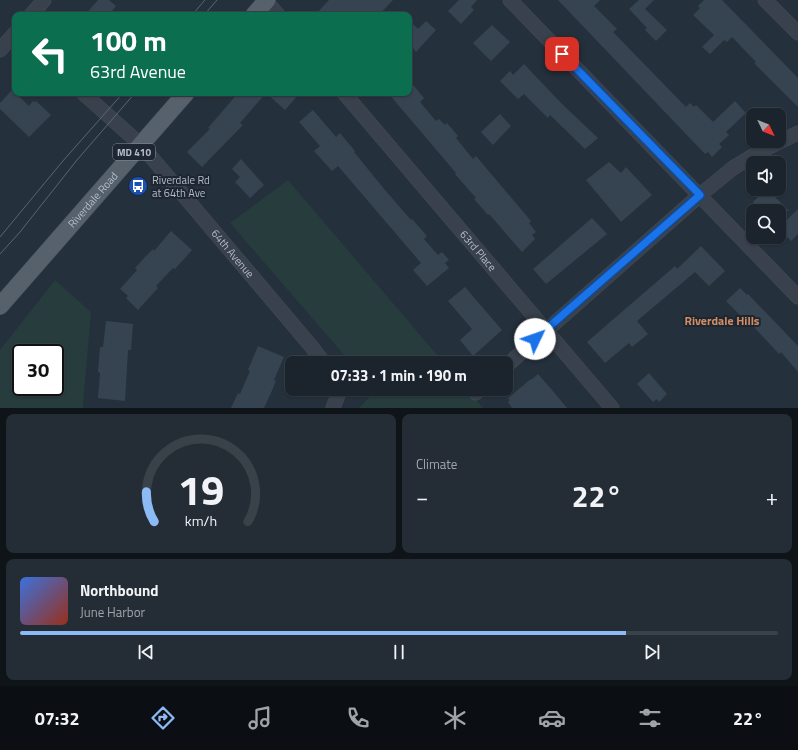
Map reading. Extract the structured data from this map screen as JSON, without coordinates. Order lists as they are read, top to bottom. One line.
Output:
{"streets":{"main road":["MD 410","Riverdale Road"],"street":["63rd Place","64th Avenue"]},"crossings":[["Riverdale Road","64th Avenue"]],"districts":["Riverdale Hills"],"places":{"bus stop":["Riverdale Rd at 64th Ave"]},"north":"bottom right","page":{"turn":["100 m","63rd Avenue"],"limit":"30","trip":"07:33 · 1 min · 190 m","tile":"Climate","heat":["−","22°","+"],"song":["Northbound","June Harbor"],"tabs":["07:32","22°"],"gauge":["19","km/h"]}}
